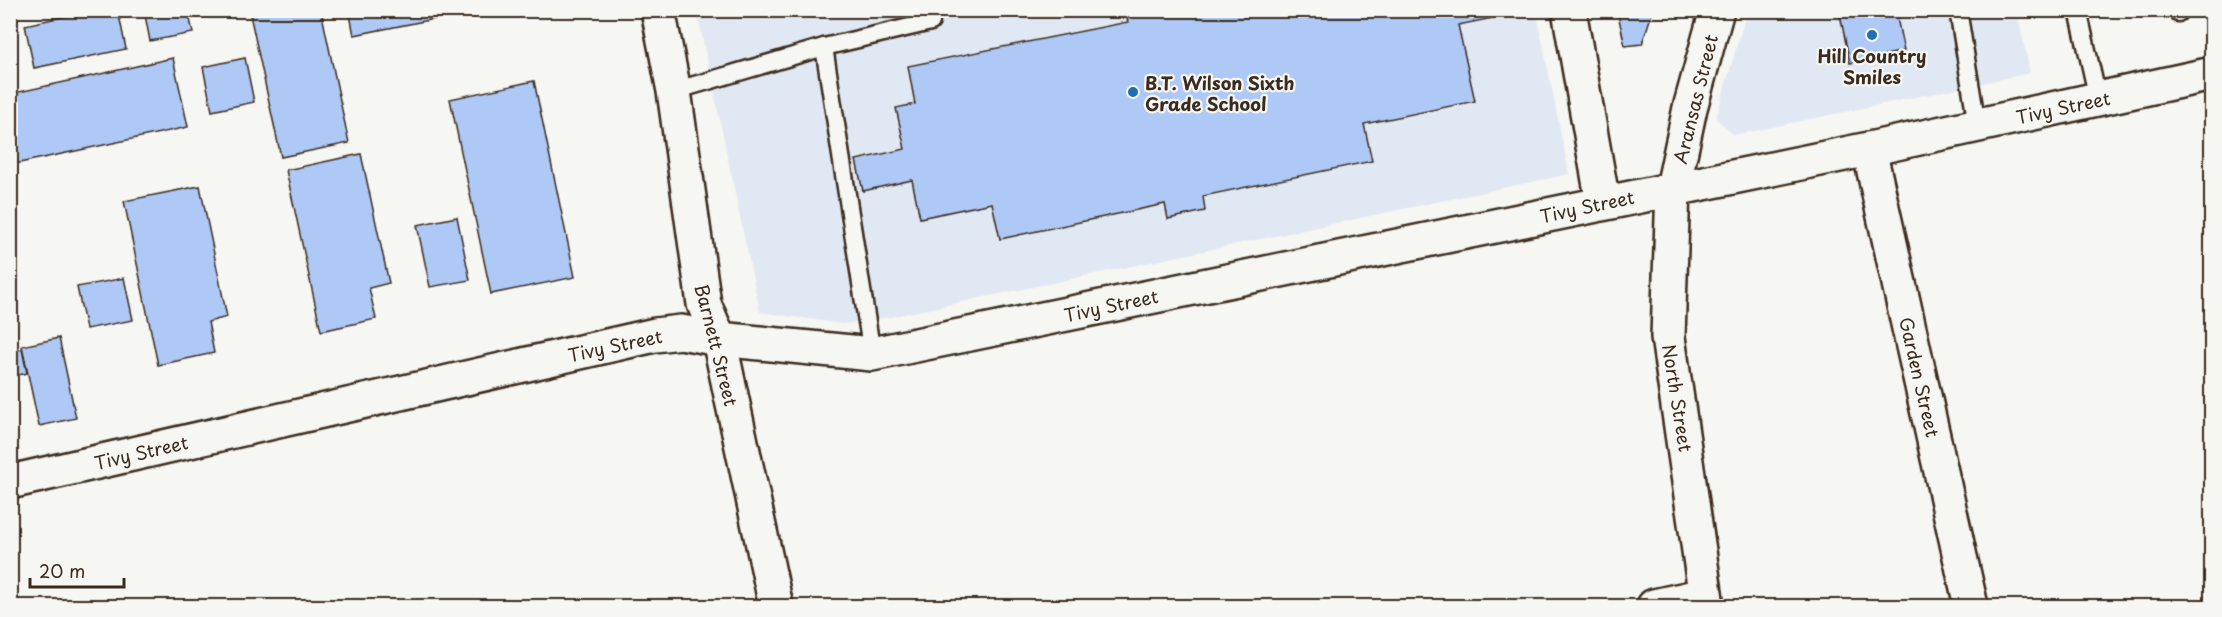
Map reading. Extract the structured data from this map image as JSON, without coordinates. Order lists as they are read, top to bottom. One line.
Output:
{"streets":{"street":["Aransas Street","Tivy Street","Barnett Street","Garden Street","North Street"]},"crossings":[["Aransas Street","Tivy Street"],["Aransas Street","North Street"],["Tivy Street","Barnett Street"],["Tivy Street","Garden Street"],["Tivy Street","North Street"]],"places":["Hill Country Smiles","B.T. Wilson Sixth Grade School"],"scale_bar":"20 m"}
